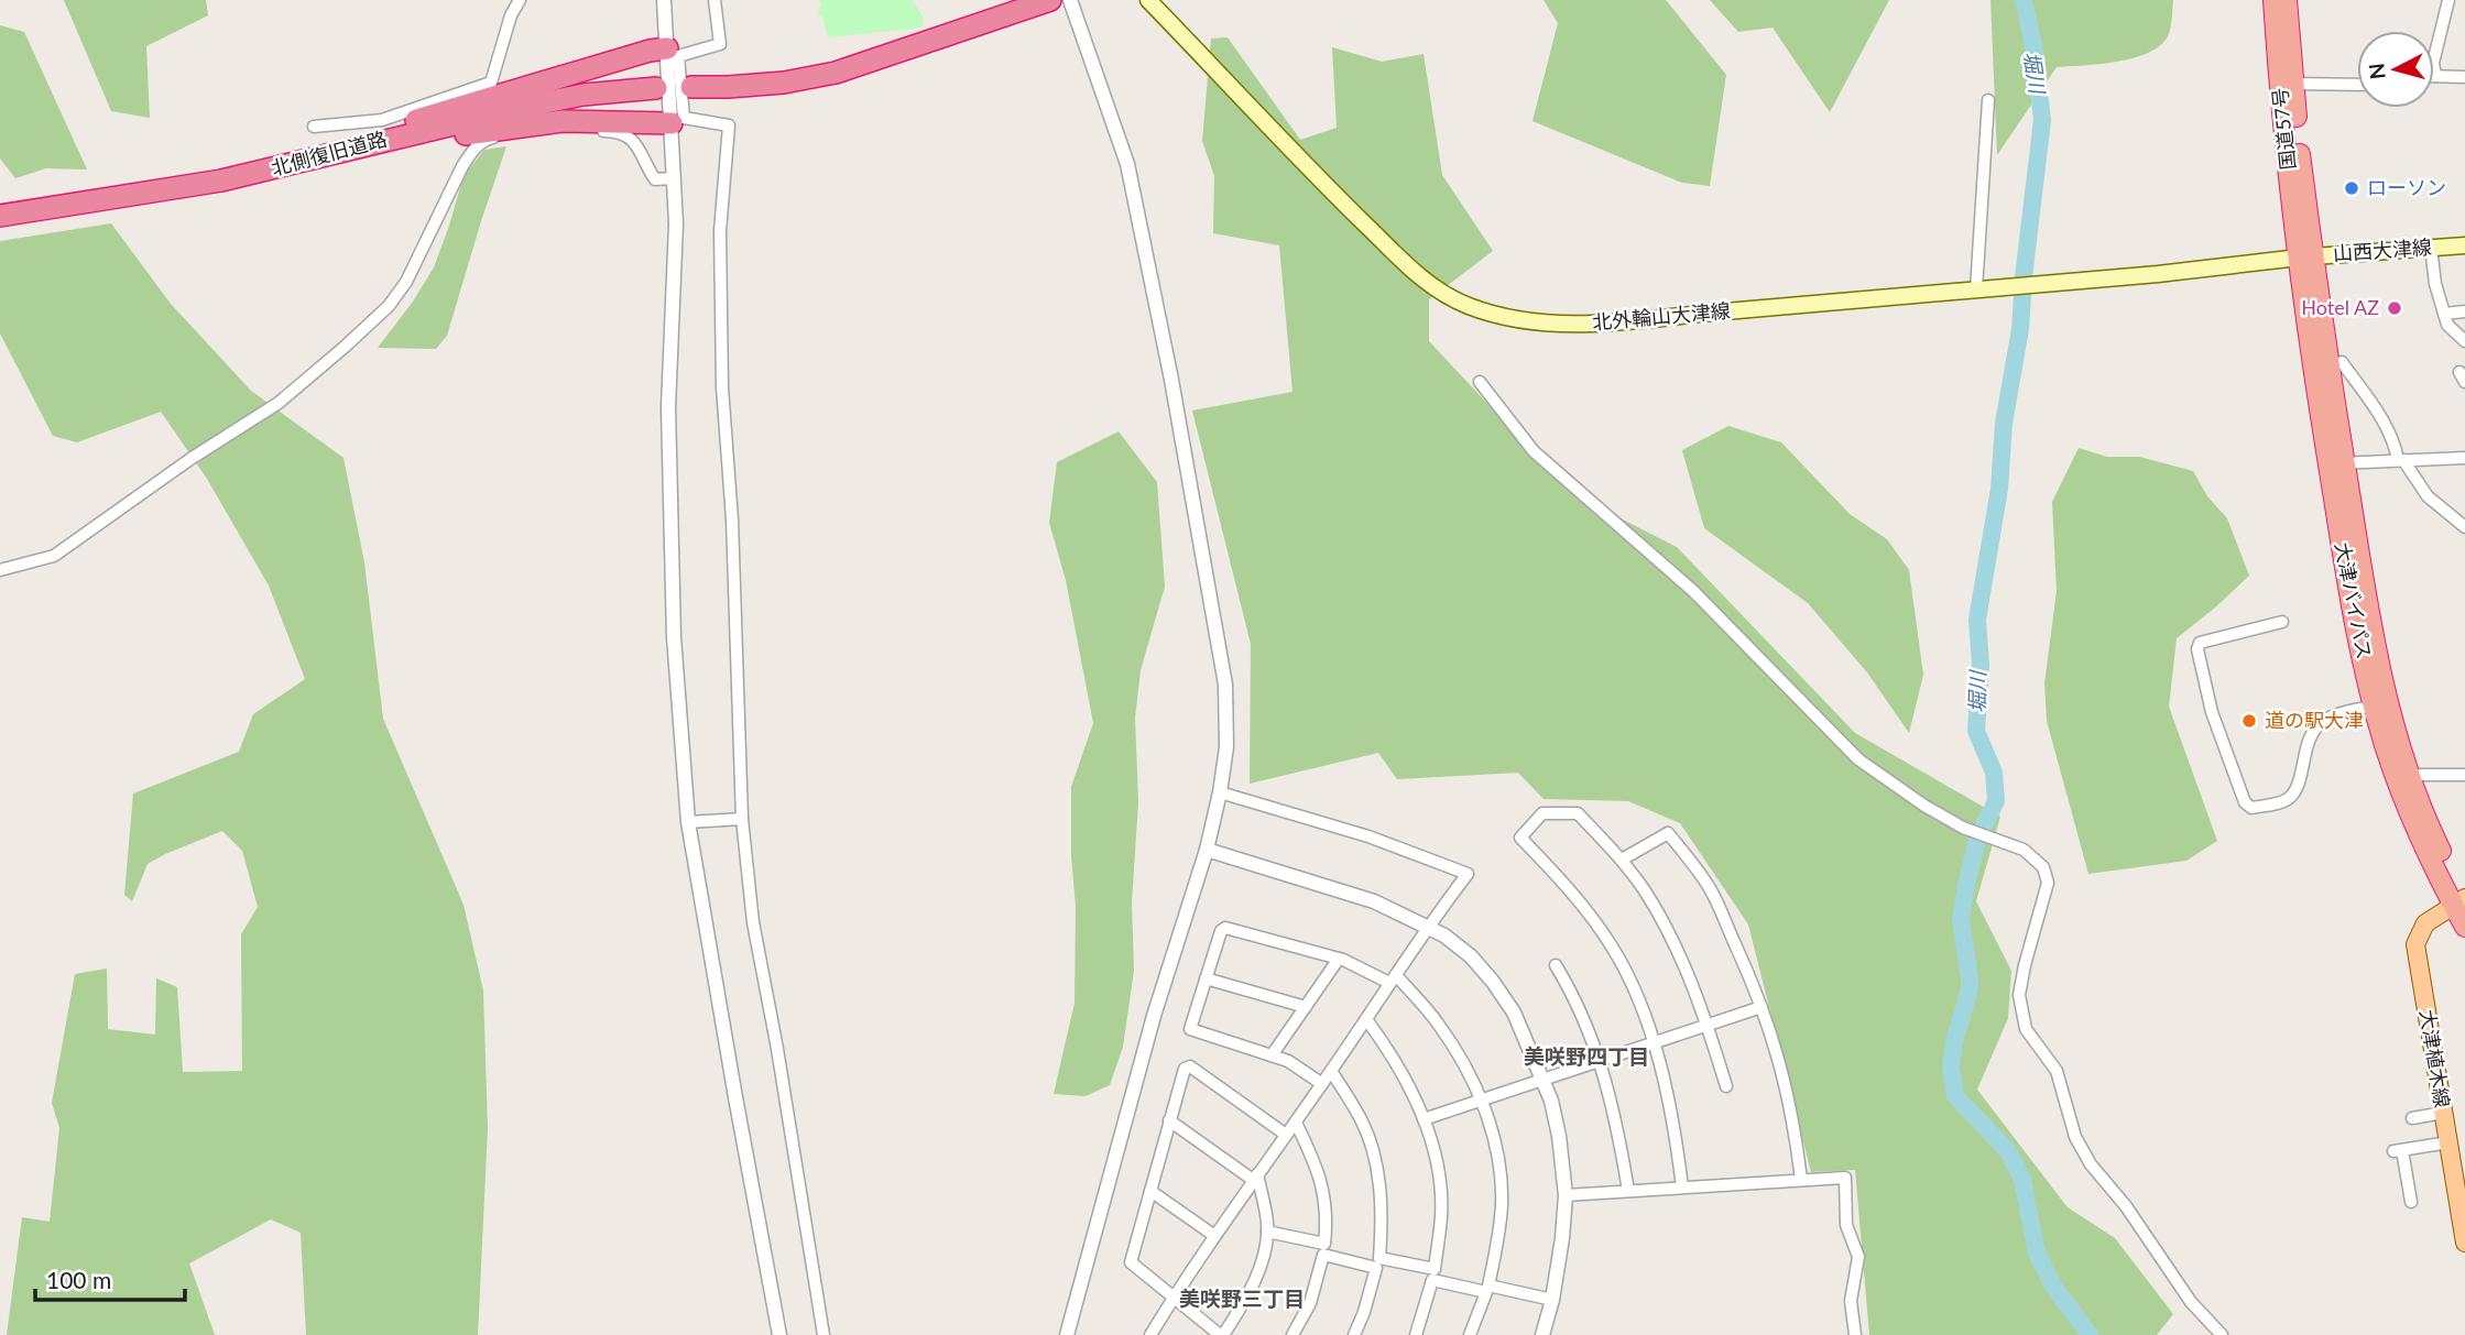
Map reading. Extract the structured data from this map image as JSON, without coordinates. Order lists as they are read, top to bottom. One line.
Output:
{"streets":{"highway":["国道57号","北側復旧道路","大津バイパス"],"main road":["山西大津線","北外輪山大津線","大津植木線"]},"crossings":[["国道57号","山西大津線"],["国道57号","北外輪山大津線"],["国道57号","大津バイパス"],["山西大津線","北外輪山大津線"],["山西大津線","大津バイパス"],["北外輪山大津線","大津バイパス"],["大津バイパス","大津植木線"]],"districts":["美咲野四丁目","美咲野三丁目"],"water":["堀川"],"places":["ローソン","Hotel AZ","道の駅大津"],"scale_bar":"100 m","north":"left"}
